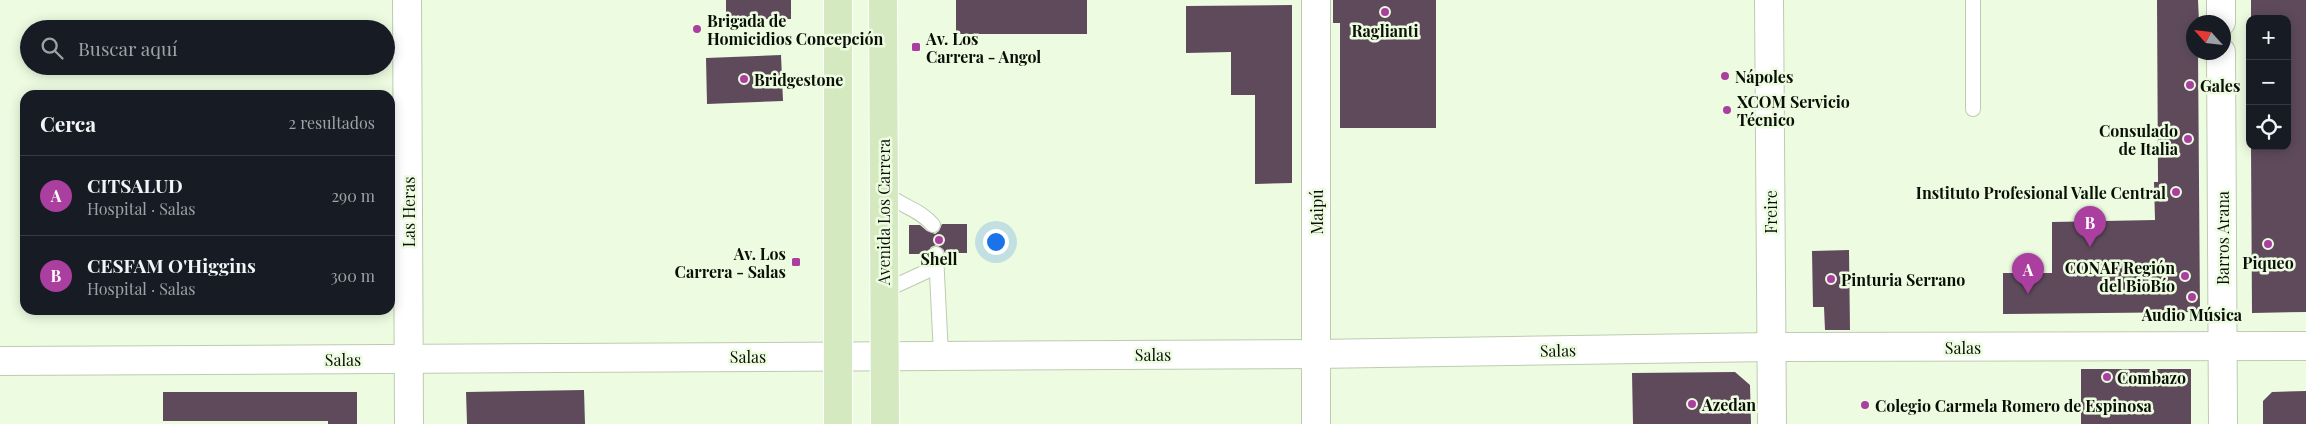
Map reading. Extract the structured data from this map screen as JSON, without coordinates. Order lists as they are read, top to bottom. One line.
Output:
{"streets":{"main road":["Avenida Los Carrera"],"street":["Las Heras","Maipú","Freire","Barros Arana","Salas"]},"crossings":[["Las Heras","Salas"],["Avenida Los Carrera","Salas"],["Maipú","Salas"],["Freire","Salas"],["Barros Arana","Salas"]],"places":{"other":["Raglianti","Brigada de Homicidios Concepción","Nápoles","Bridgestone","Gales","XCOM Servicio Técnico","Consulado de Italia","Instituto Profesional Valle Central","Shell","Piqueo","CONAF Región del BioBío","Pinturia Serrano","Audio Música","Combazo","Azedan","Colegio Carmela Romero de Espinosa"],"transit":["Av. Los Carrera - Angol","Av. Los Carrera - Salas"]},"north":"top left","page":{"map_buttons":["+","−"],"search":"Buscar aquí","heading":["Cerca","2 resultados"],"list":[{"mark":"A","name":"CITSALUD","note":"Hospital · Salas","value":"290 m"},{"mark":"B","name":"CESFAM O'Higgins","note":"Hospital · Salas","value":"300 m"}],"pins":["B","A"]}}
